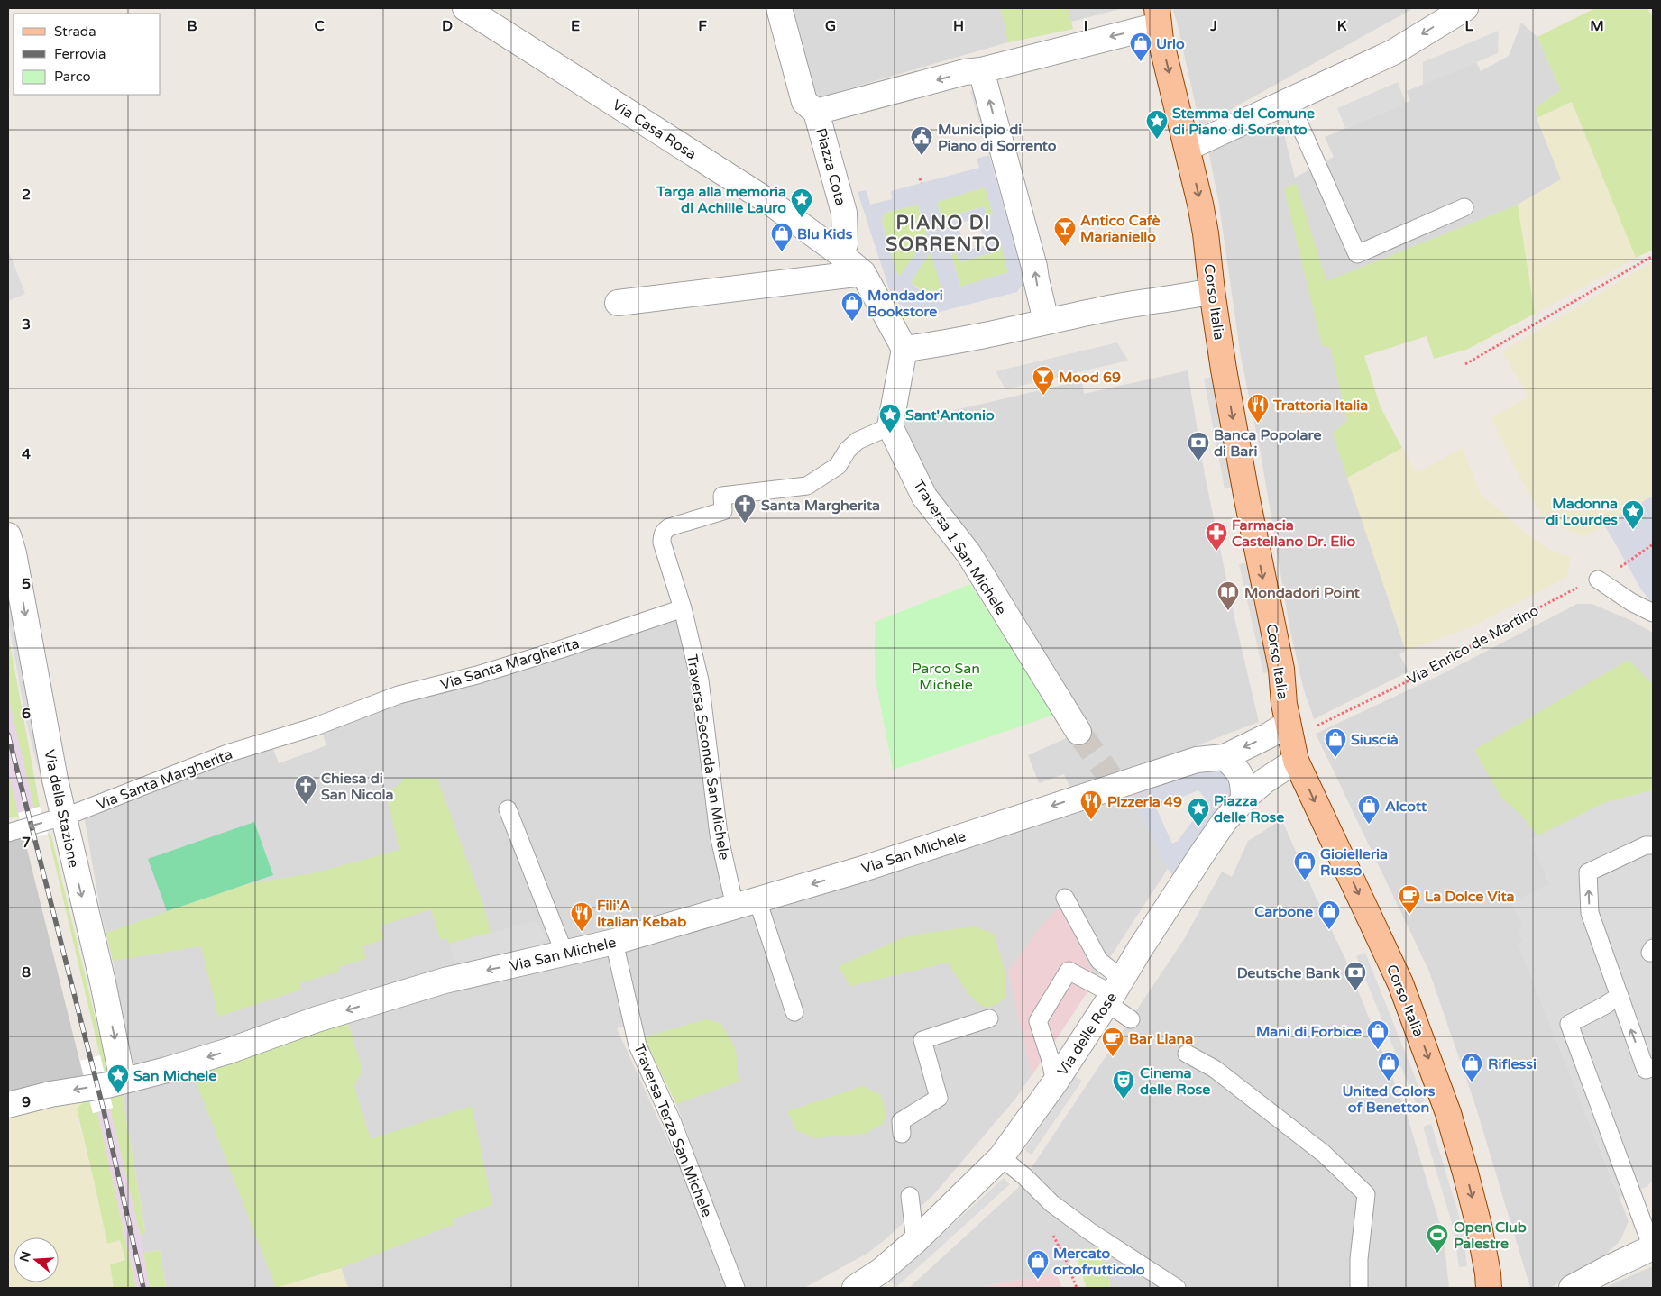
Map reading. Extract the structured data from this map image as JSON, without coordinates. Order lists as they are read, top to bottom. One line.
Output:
{"streets":{"main road":["Corso Italia"],"street":["Via Casa Rosa","Piazza Cota","Traversa 1 San Michele","Via della Stazione","Via San Michele","Via delle Rose"],"lane":["Via Santa Margherita","Traversa Seconda San Michele","Traversa Terza San Michele"],"path":["Via Enrico de Martino"]},"crossings":[["Via Casa Rosa","Piazza Cota"],["Piazza Cota","Corso Italia"],["Corso Italia","Via Enrico de Martino"],["Corso Italia","Via delle Rose"],["Via Enrico de Martino","Via delle Rose"],["Via Santa Margherita","Traversa Seconda San Michele"],["Via Santa Margherita","Via della Stazione"],["Traversa Seconda San Michele","Via San Michele"],["Via della Stazione","Via San Michele"],["Via San Michele","Traversa Terza San Michele"]],"one_way":["Piazza Cota","Corso Italia","Via della Stazione","Via San Michele"],"districts":["PIANO DI SORRENTO"],"parks":["Parco San Michele"],"places":{"shop":["Urlo","Blu Kids","Mondadori Bookstore","Siuscià","Alcott","Gioielleria Russo","Carbone","Mani di Forbice","United Colors of Benetton","Riflessi","Mercato ortofrutticolo"],"place":["Stemma del Comune di Piano di Sorrento","Targa alla memoria di Achille Lauro","Sant'Antonio","Madonna di Lourdes","Piazza delle Rose","San Michele"],"public building":["Municipio di Piano di Sorrento"],"bar":["Antico Cafè Marianiello","Mood 69"],"restaurant":["Trattoria Italia","Pizzeria 49","Fili'A Italian Kebab"],"bank":["Banca Popolare di Bari","Deutsche Bank"],"church":["Santa Margherita","Chiesa di San Nicola"],"pharmacy":["Farmacia Castellano Dr. Elio"],"library":["Mondadori Point"],"cafe":["La Dolce Vita","Bar Liana"],"theatre":["Cinema delle Rose"],"sports":["Open Club Palestre"]},"legend":["Strada","Ferrovia","Parco"],"north":"left","grid":{"columns":["B","C","D","E","F","G","H","I","J","K","L","M"],"rows":["2","3","4","5","6","7","8","9"]}}
